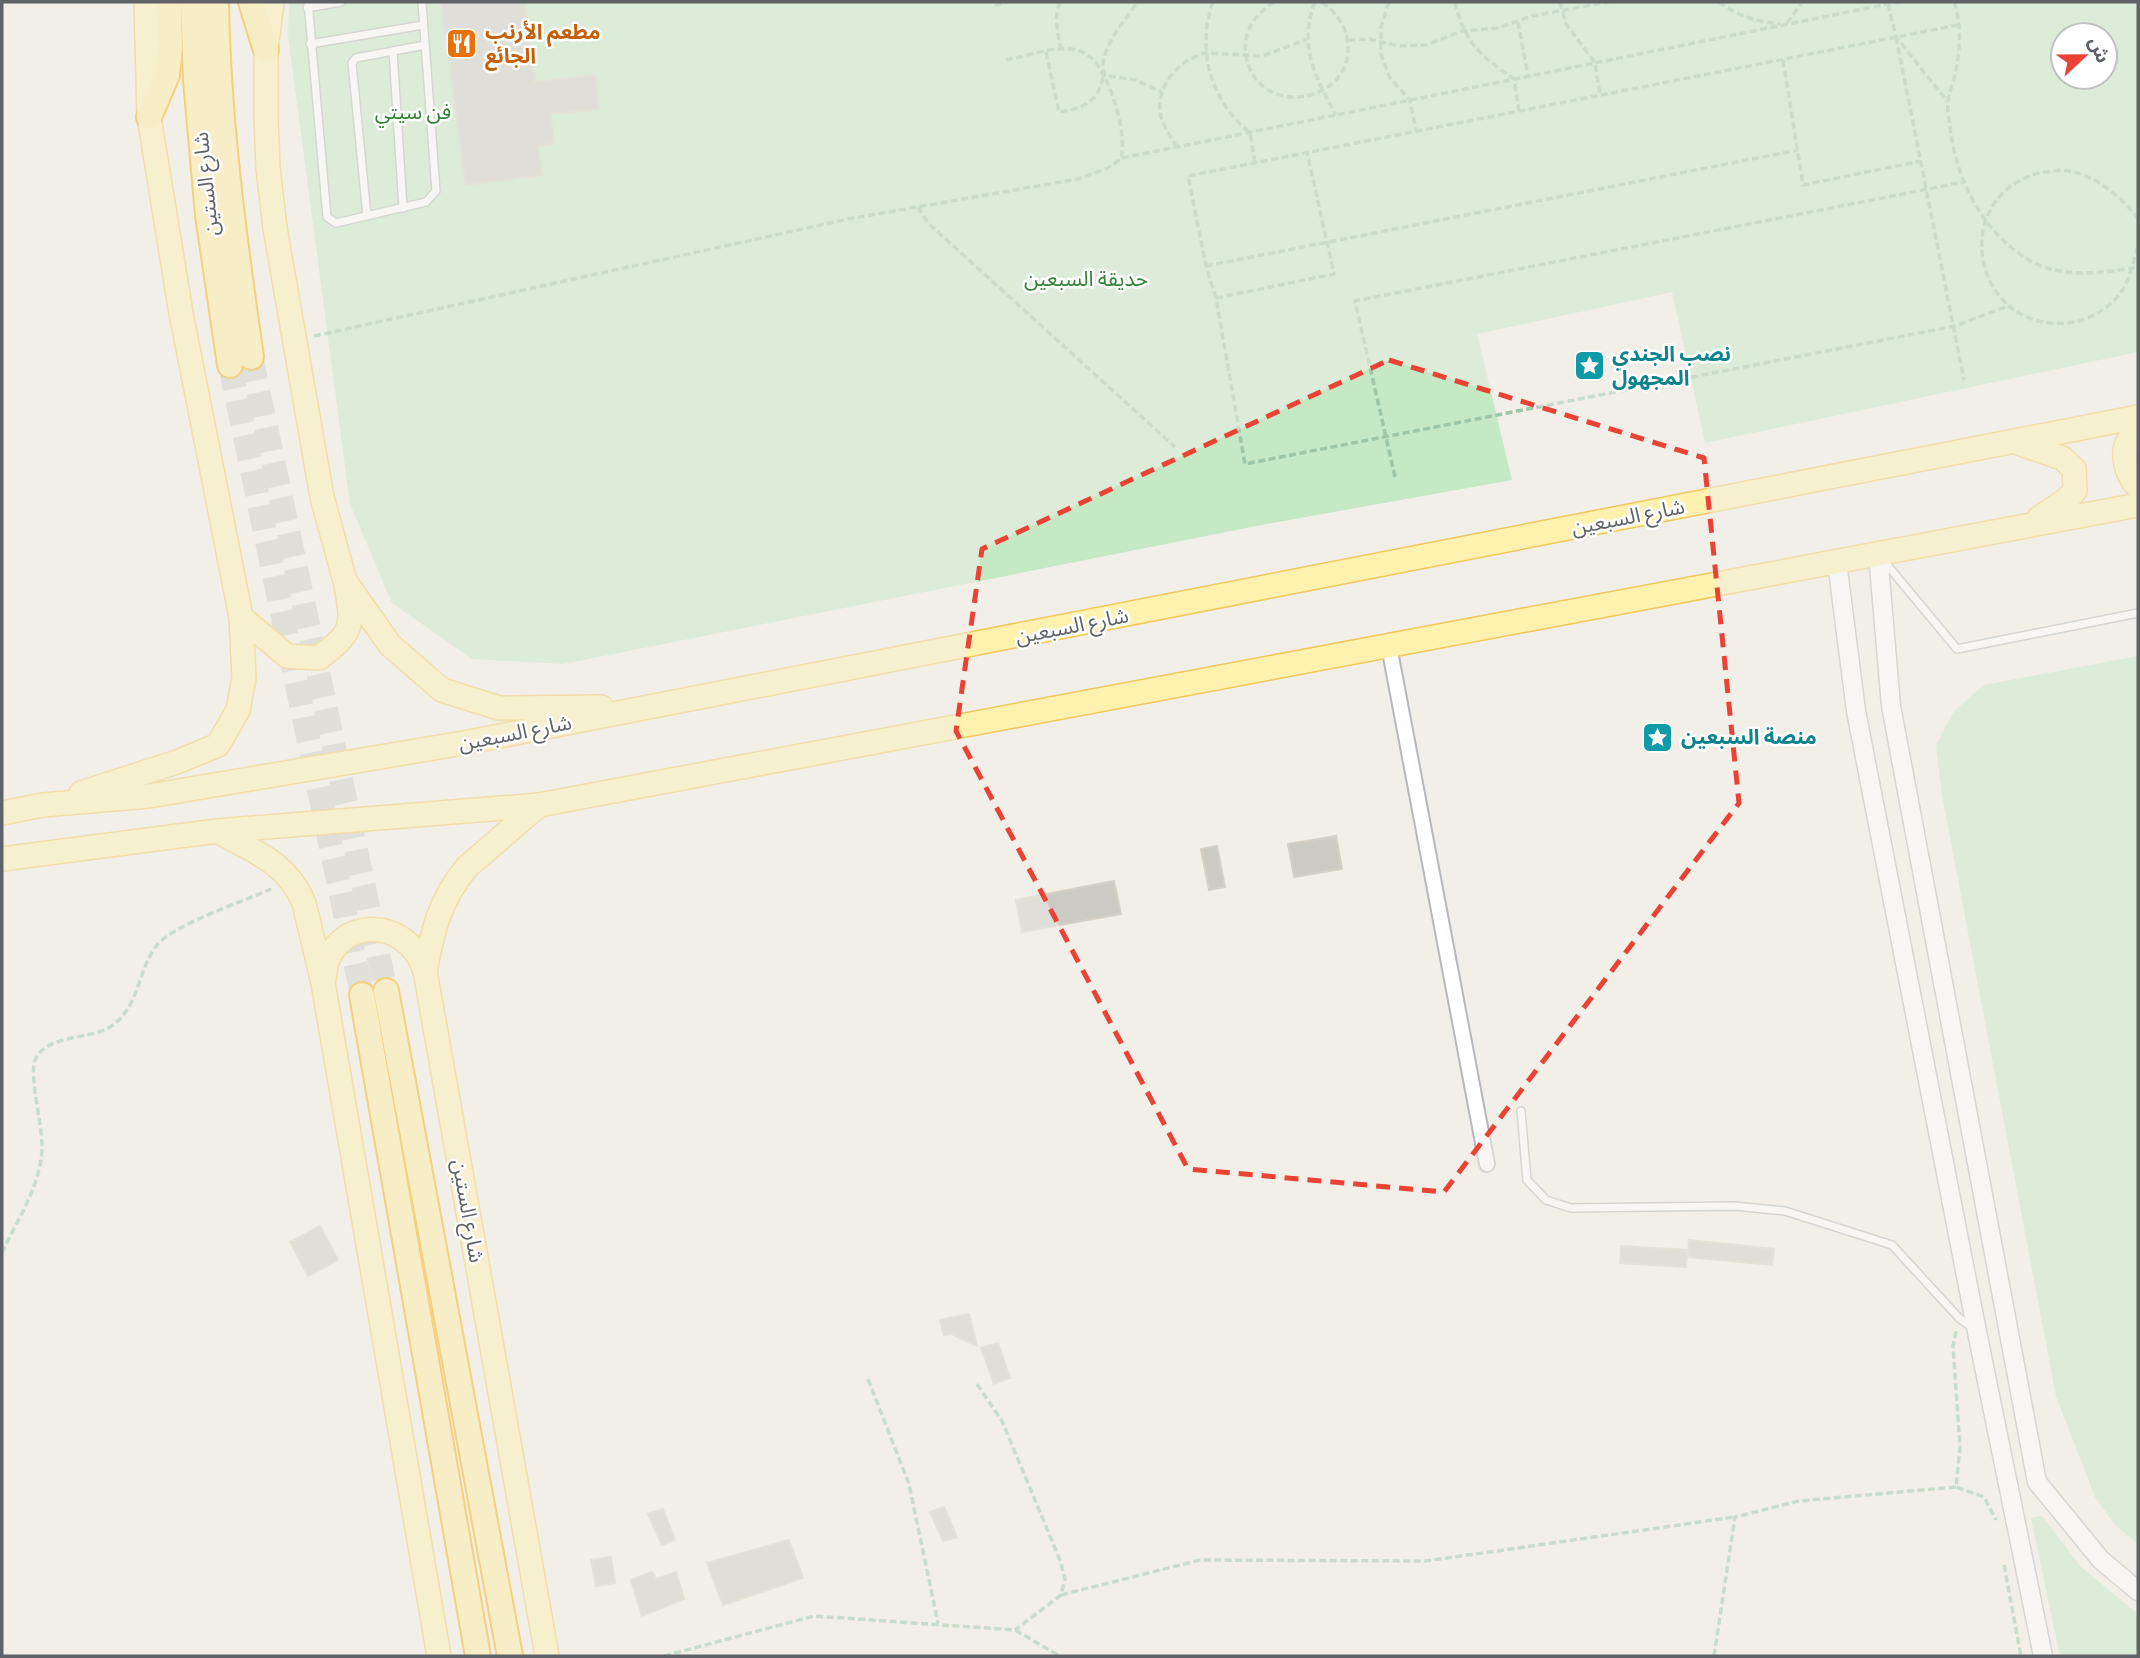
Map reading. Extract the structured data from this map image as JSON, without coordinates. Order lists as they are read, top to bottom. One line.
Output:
{"streets":{"highway":["شارع الستين"],"main road":["شارع السبعين"]},"parks":["فن سيتي","حديقة السبعين"],"places":{"restaurant":["مطعم الأرنب الجائع"],"place":["نصب الجندي المجهول","منصة السبعين"]},"north":"right"}
